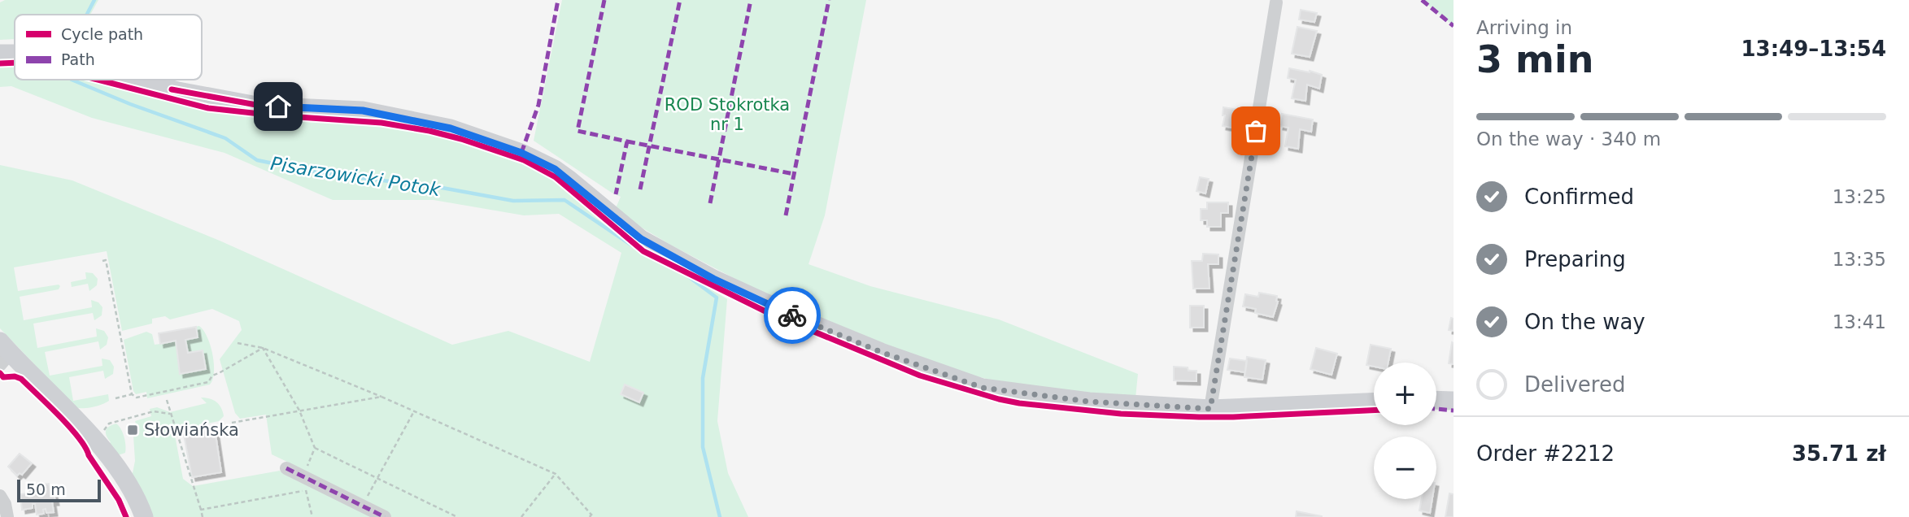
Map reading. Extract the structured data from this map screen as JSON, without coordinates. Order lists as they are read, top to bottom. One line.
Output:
{"water":["Pisarzowicki Potok"],"parks":["ROD Stokrotka nr 1"],"places":{"transit":["Słowiańska"]},"legend":["Cycle path","Path"],"scale_bar":"50 m","page":{"heading":["3 min","Arriving in","13:49–13:54"],"panel":["Order #2212","35.71 zł"],"bar":"On the way · 340 m","list":[["Confirmed","13:25"],["Preparing","13:35"],["On the way","13:41"],"Delivered"],"map_buttons":["+","−"],"scale":"50 m"}}
